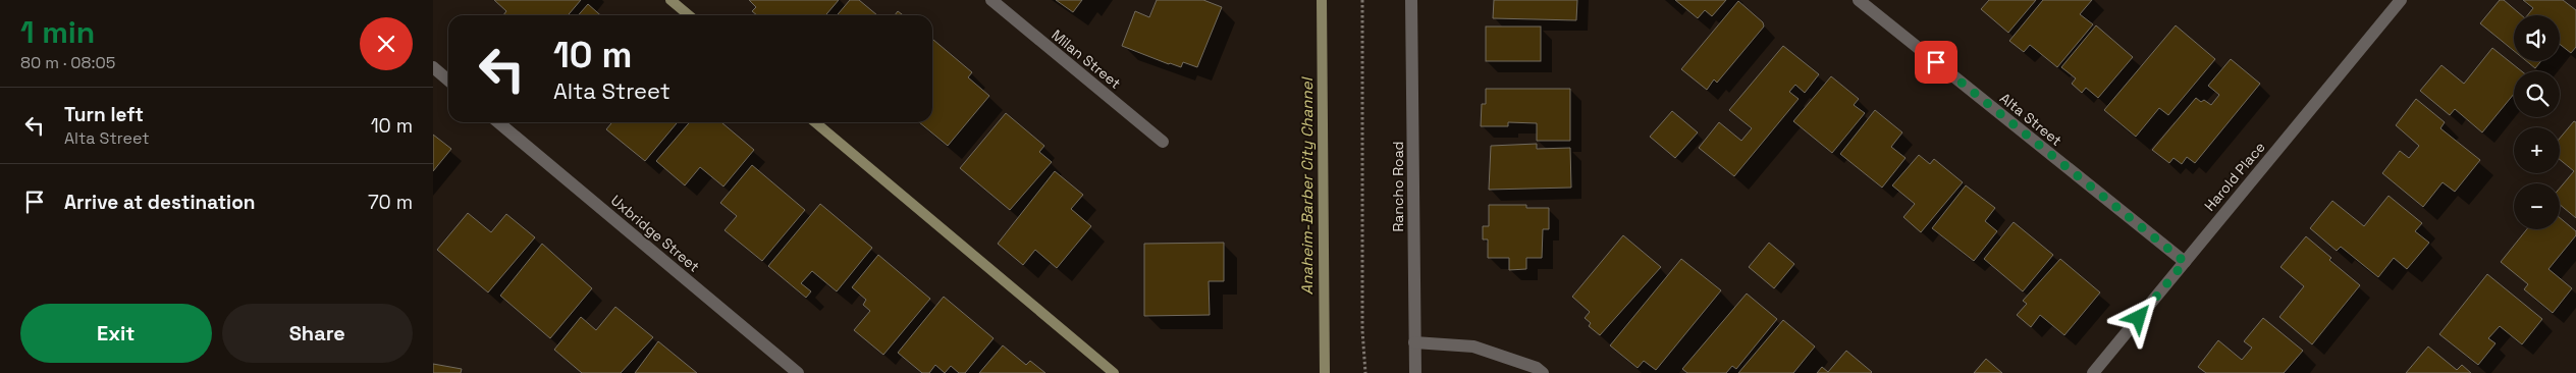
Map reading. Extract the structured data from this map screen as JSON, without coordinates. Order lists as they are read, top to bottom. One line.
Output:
{"streets":{"street":["Milan Street","Alta Street","Harold Place","Rancho Road","Uxbridge Street"]},"crossings":[["Alta Street","Harold Place"]],"water":["Anaheim-Barber City Channel"],"page":{"heading":["1 min","80 m · 08:05"],"map_buttons":["+","−"],"turn":["10 m","Alta Street"],"list":[{"name":"Turn left","note":"Alta Street","value":"10 m"},{"name":"Arrive at destination","value":"70 m"}],"buttons":["Exit","Share"]}}
